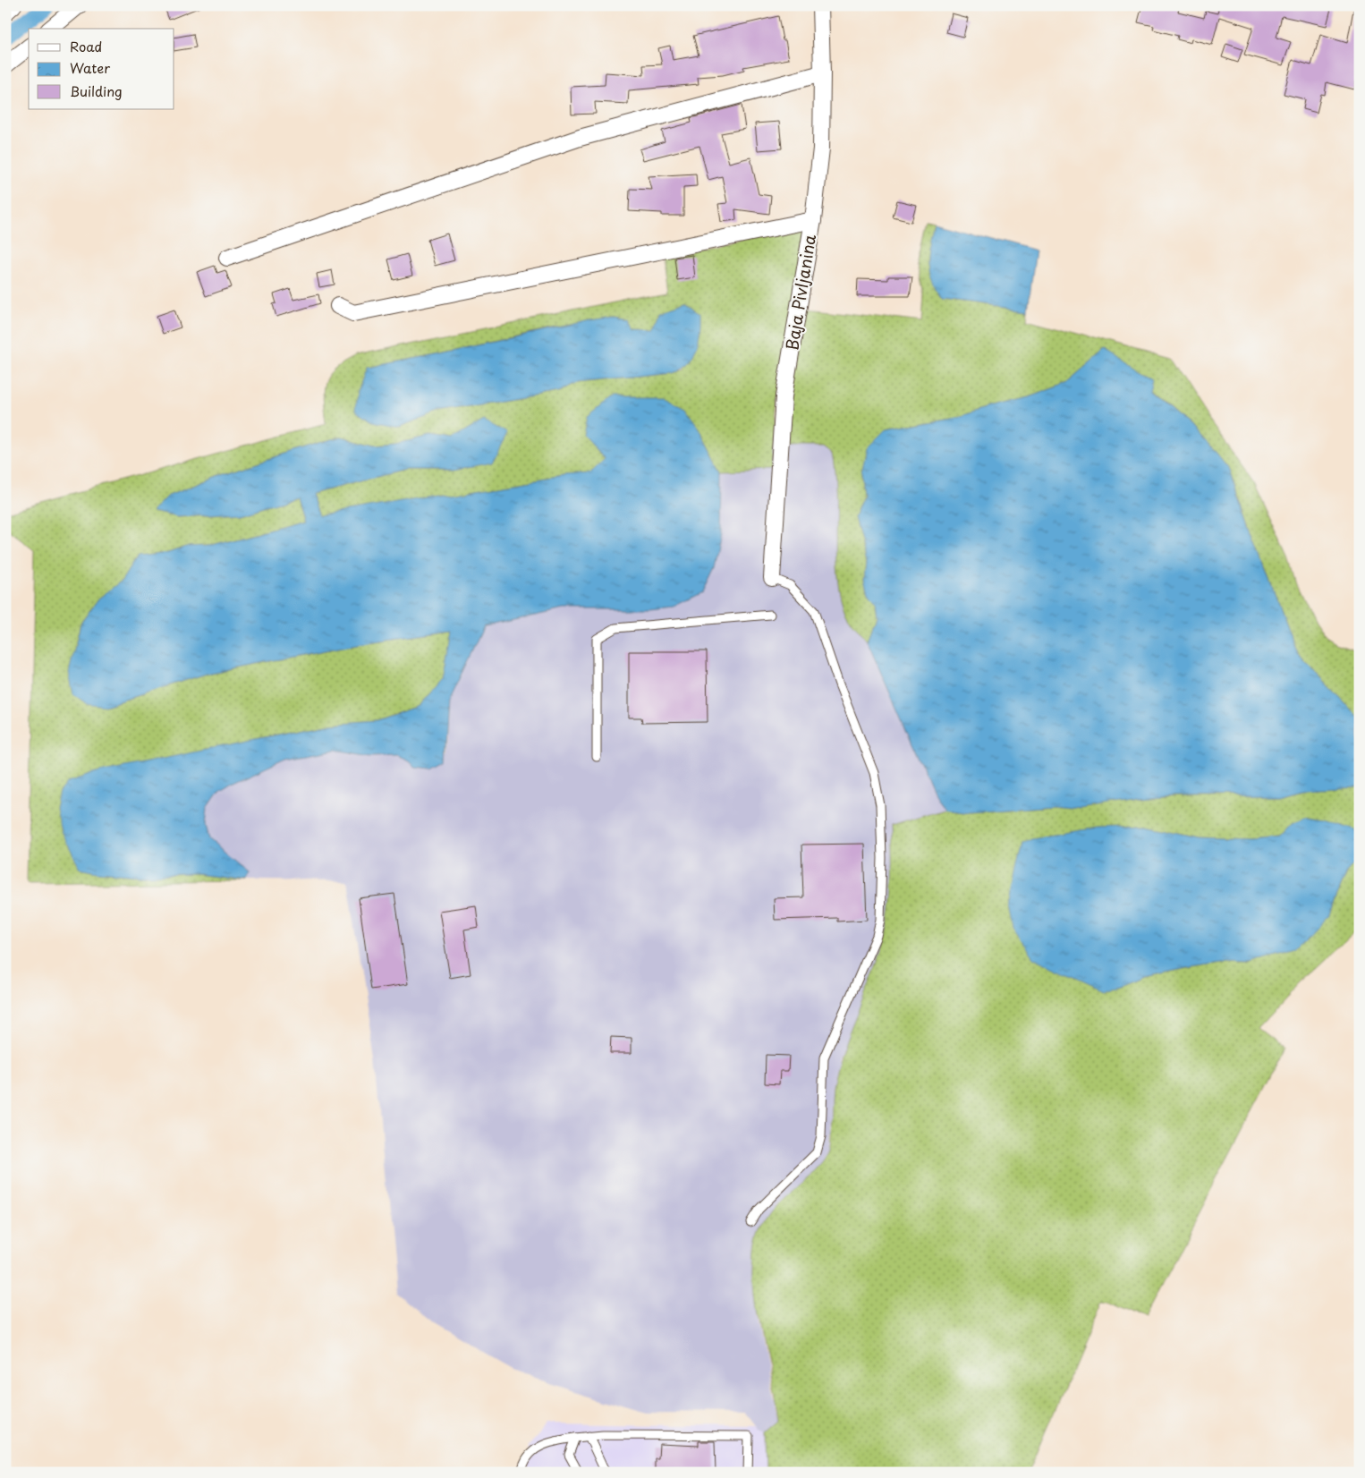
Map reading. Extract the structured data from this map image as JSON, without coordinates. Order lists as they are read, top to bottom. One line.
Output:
{"streets":{"street":["Baja Pivljanina"]},"legend":["Road","Water","Building"]}
